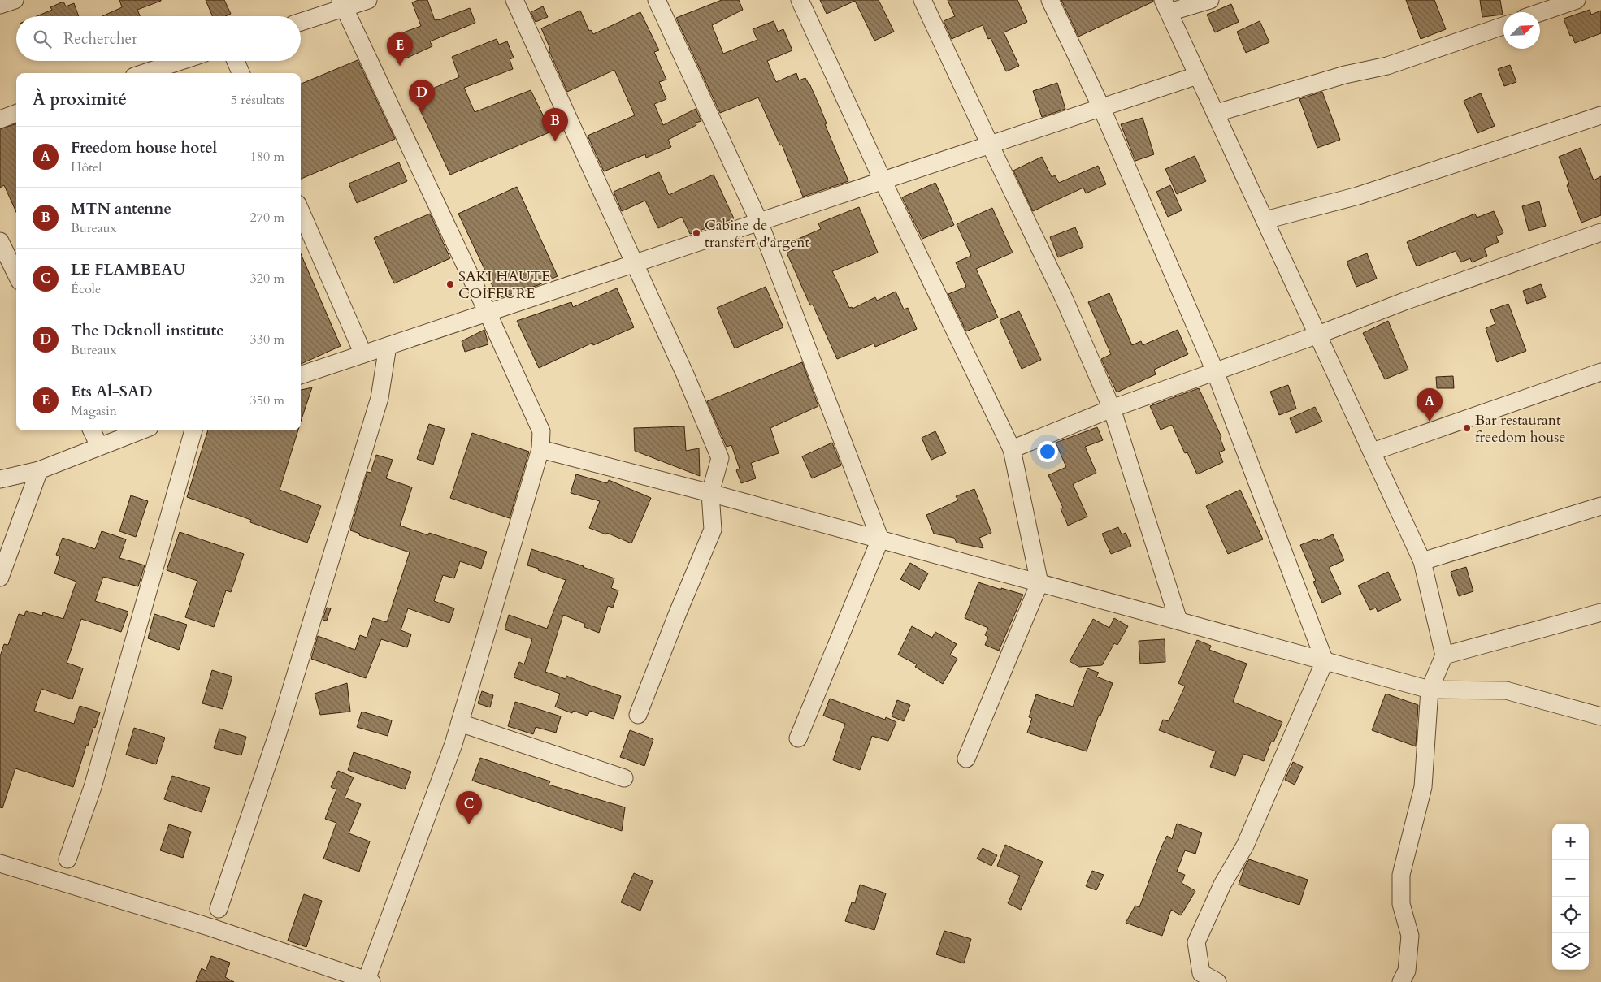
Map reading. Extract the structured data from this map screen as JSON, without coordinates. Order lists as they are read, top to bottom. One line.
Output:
{"places":["Cabine de transfert d'argent","SAKI HAUTE COIFFURE","Bar restaurant freedom house"],"north":"top right","page":{"search":"Rechercher","pins":["E","D","B","A","C"],"heading":["À proximité","5 résultats"],"list":[{"mark":"A","name":"Freedom house hotel","note":"Hôtel","value":"180 m"},{"mark":"B","name":"MTN antenne","note":"Bureaux","value":"270 m"},{"mark":"C","name":"LE FLAMBEAU","note":"École","value":"320 m"},{"mark":"D","name":"The Dcknoll institute","note":"Bureaux","value":"330 m"},{"mark":"E","name":"Ets Al-SAD","note":"Magasin","value":"350 m"}],"map_buttons":["+","−"]}}
